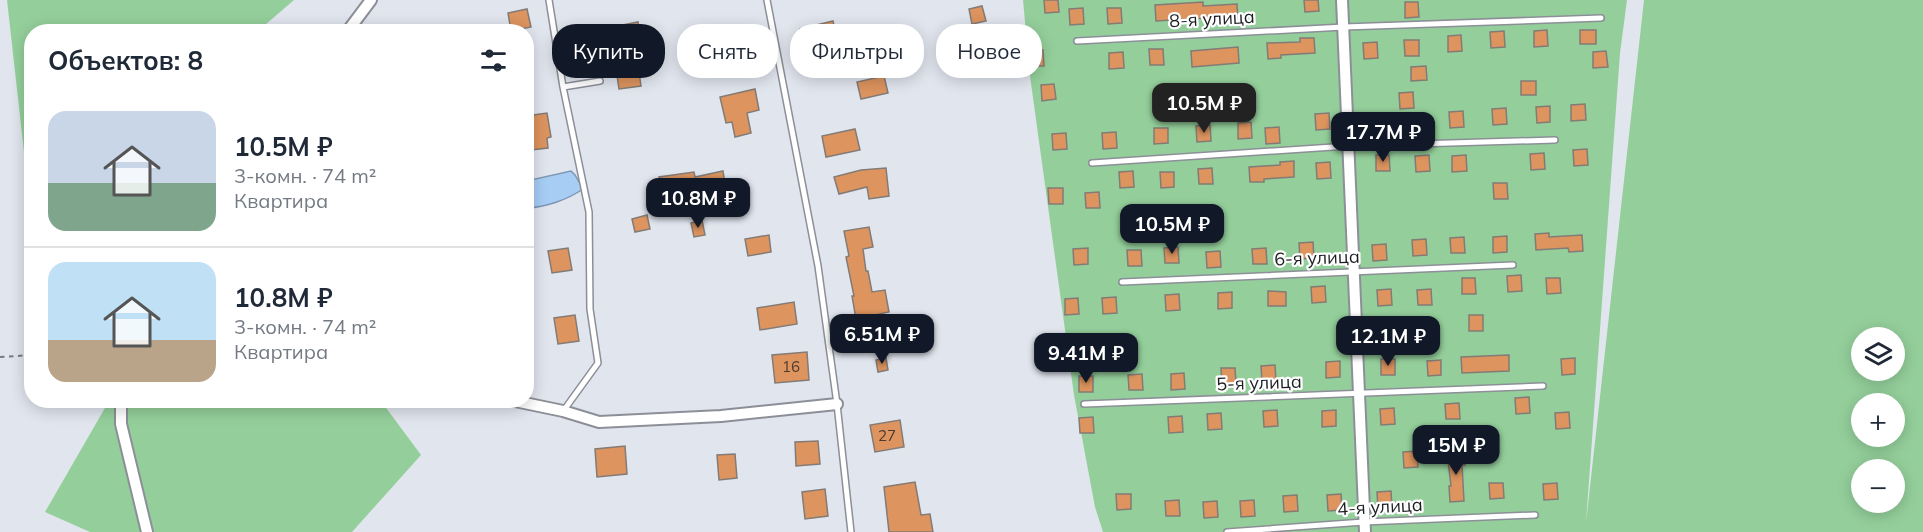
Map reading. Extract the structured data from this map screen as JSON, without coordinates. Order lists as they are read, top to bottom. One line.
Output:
{"streets":{"lane":["8-я улица","6-я улица","5-я улица","4-я улица"]},"house_numbers":["16","27"],"page":{"chip":["Купить","Снять","Фильтры","Новое"],"heading":"Объектов: 8","price":["10.5M ₽","17.7M ₽","10.8M ₽","10.5M ₽","6.51M ₽","12.1M ₽","9.41M ₽","15M ₽"],"list":[{"name":"10.5M ₽","note":"3-комн. · 74 m² · Квартира"},{"name":"10.8M ₽","note":"3-комн. · 74 m² · Квартира"}],"map_buttons":["+","−"]}}
